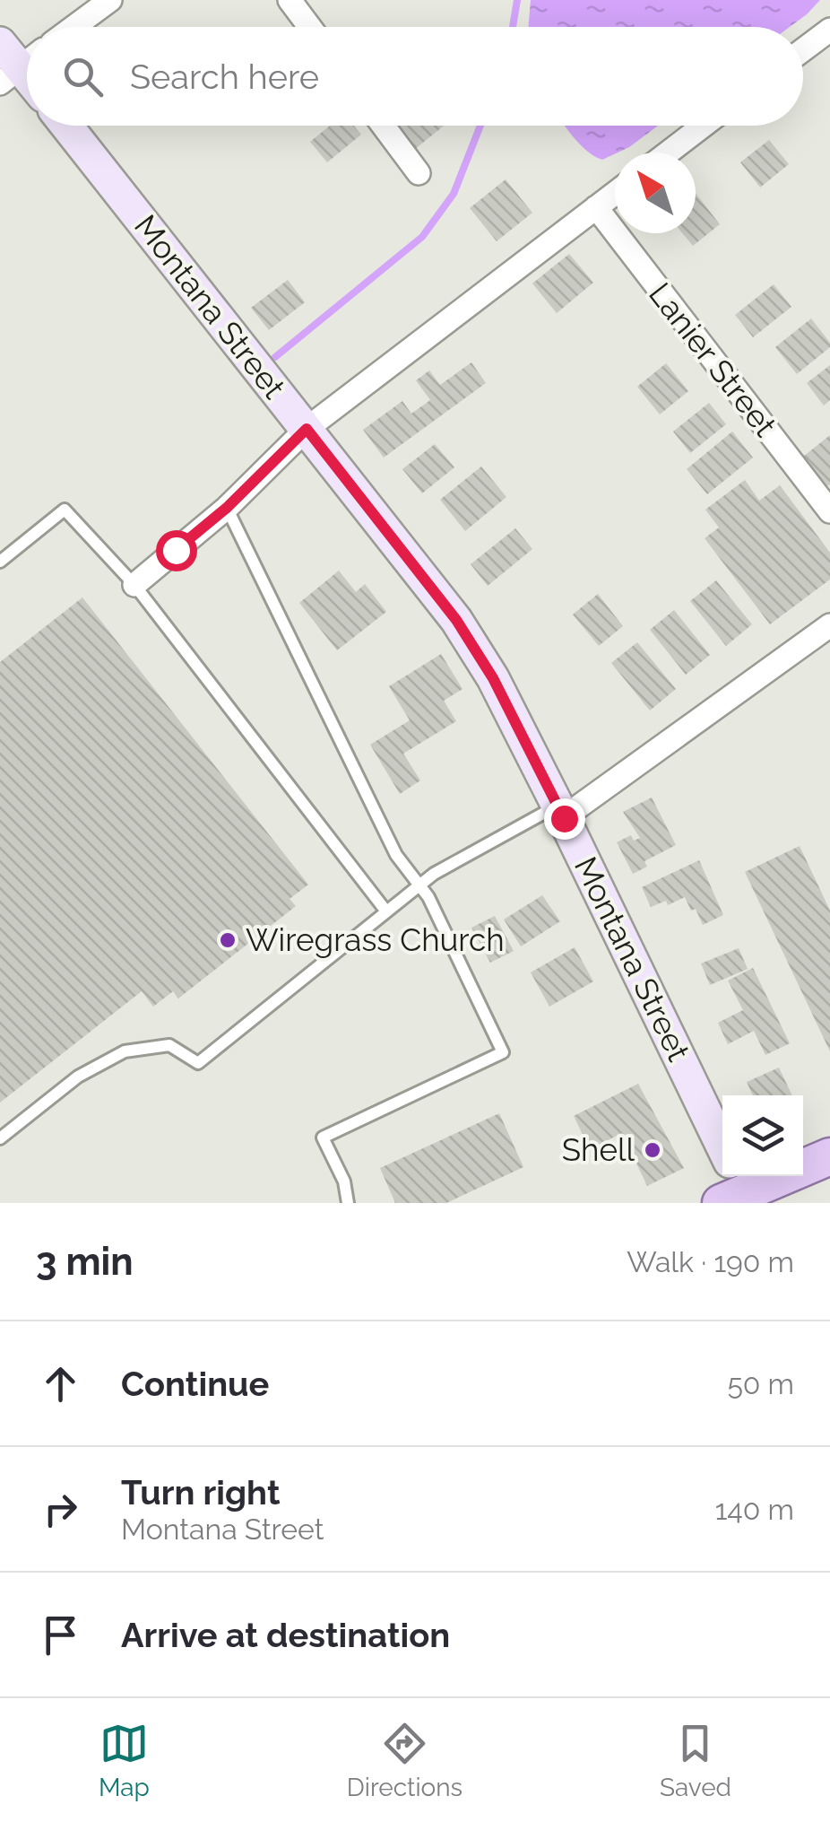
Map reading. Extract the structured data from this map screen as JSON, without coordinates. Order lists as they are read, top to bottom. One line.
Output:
{"streets":{"street":["Montana Street","Lanier Street"]},"places":["Wiregrass Church","Shell"],"north":"top left","page":{"search":"Search here","heading":["3 min","Walk · 190 m"],"list":[["Continue","50 m"],["Turn right","Montana Street","140 m"],"Arrive at destination"],"nav":["Map","Directions","Saved"]}}
